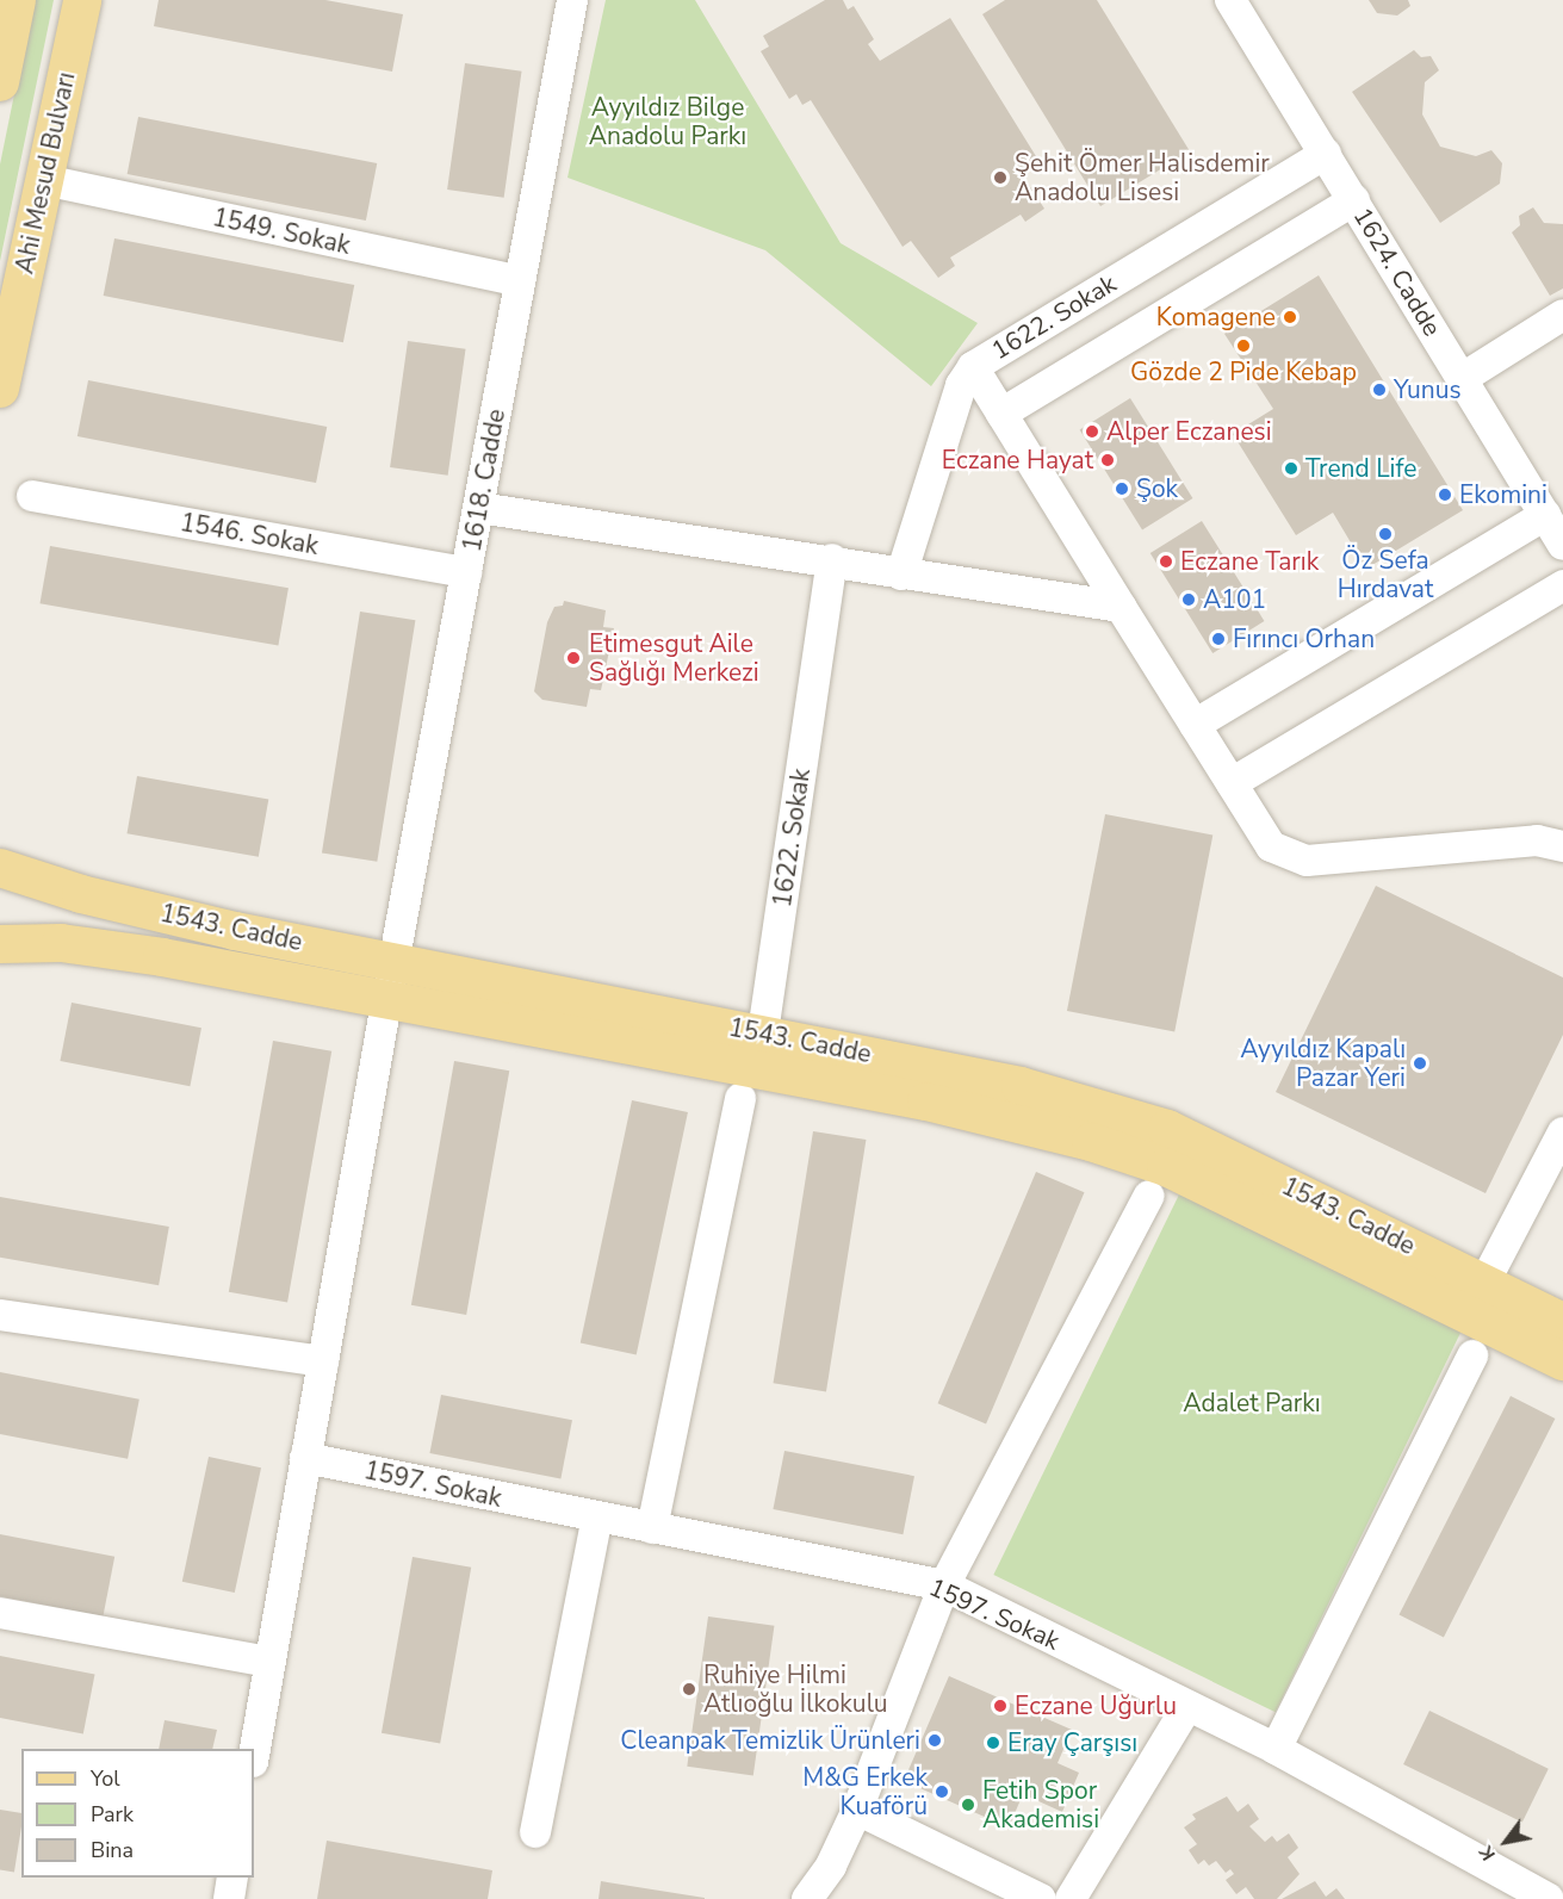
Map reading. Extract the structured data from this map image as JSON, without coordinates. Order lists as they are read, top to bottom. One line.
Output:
{"streets":{"main road":["Ahi Mesud Bulvarı","1543. Cadde"],"street":["1549. Sokak","1624. Cadde","1622. Sokak","1618. Cadde","1546. Sokak","1597. Sokak"]},"crossings":[["Ahi Mesud Bulvarı","1549. Sokak"],["1549. Sokak","1618. Cadde"],["1624. Cadde","1622. Sokak"],["1622. Sokak","1543. Cadde"],["1618. Cadde","1546. Sokak"],["1618. Cadde","1543. Cadde"],["1618. Cadde","1597. Sokak"]],"parks":["Ayyıldız Bilge Anadolu Parkı","Adalet Parkı"],"places":["Şehit Ömer Halisdemir Anadolu Lisesi","Komagene","Gözde 2 Pide Kebap","Yunus","Alper Eczanesi","Eczane Hayat","Trend Life","Şok","Ekomini","Öz Sefa Hırdavat","Eczane Tarık","A101","Fırıncı Orhan","Etimesgut Aile Sağlığı Merkezi","Ayyıldız Kapalı Pazar Yeri","Ruhiye Hilmi Atlıoğlu İlkokulu","Eczane Uğurlu","Cleanpak Temizlik Ürünleri","Eray Çarşısı","M&G Erkek Kuaförü","Fetih Spor Akademisi"],"legend":["Yol","Park","Bina"],"north":"bottom left"}
